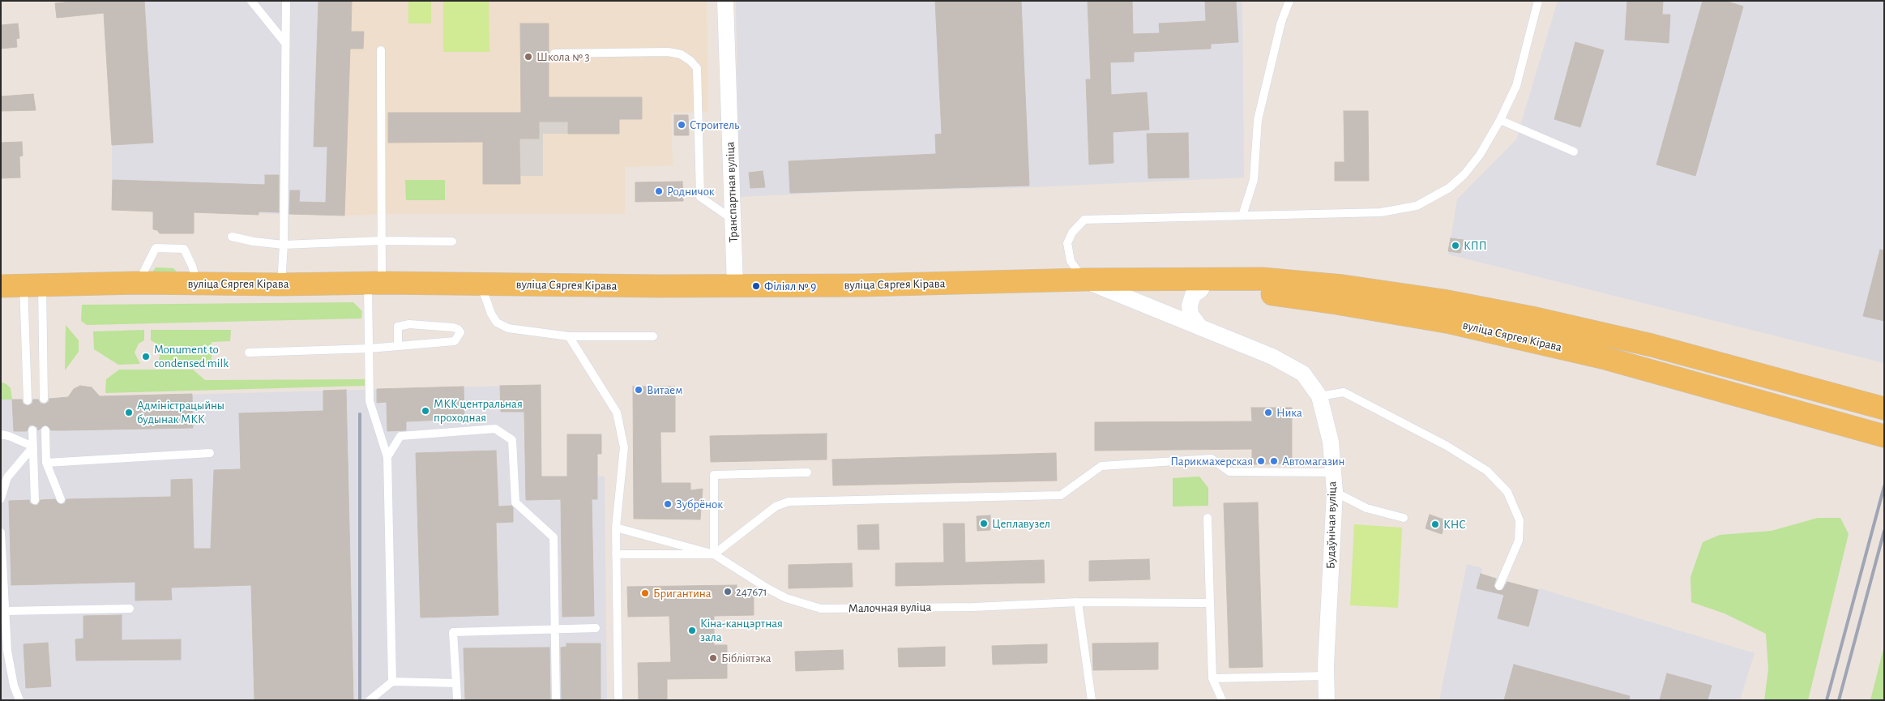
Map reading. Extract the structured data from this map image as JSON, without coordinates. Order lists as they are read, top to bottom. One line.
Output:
{"streets":{"main road":["вуліца Сяргея Кірава"],"street":["Транспартная вуліца","Будаўнічая вуліца"],"lane":["Малочная вуліца"]},"crossings":[["Транспартная вуліца","вуліца Сяргея Кірава"],["вуліца Сяргея Кірава","Будаўнічая вуліца"]],"places":["Школа № 3","Строитель","Родничок","КПП","Філіял № 9","Monument to condensed milk","Витаем","МКК центральная проходная","Адміністрацыйны будынак МКК","Ника","Парикмахерская","Автомагазин","Зубрёнок","Цеплавузел","КНС","247671","Бригантина","Кіна-канцэртная зала","Бібліятэка"]}
